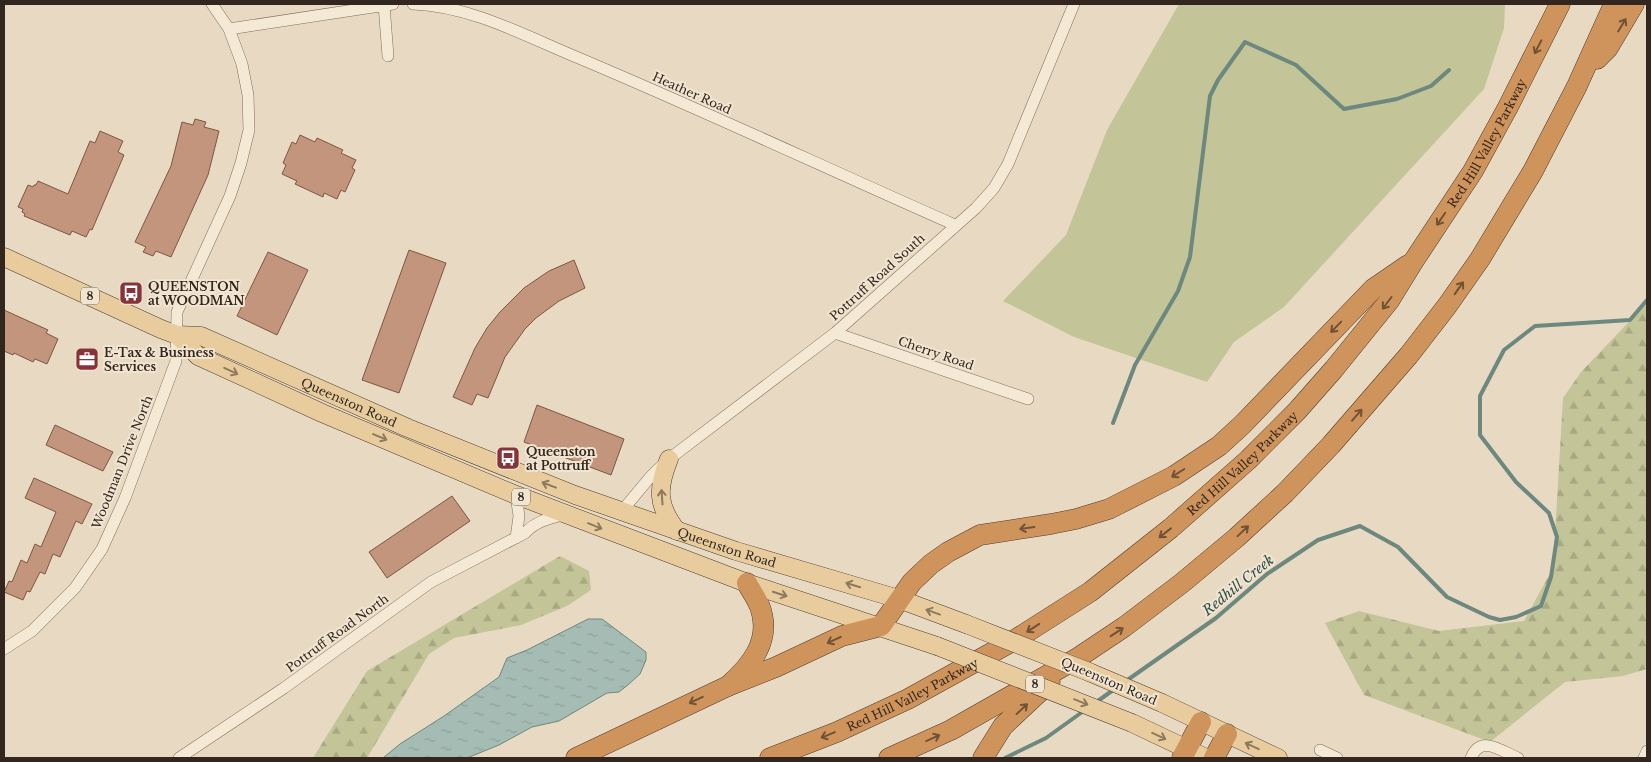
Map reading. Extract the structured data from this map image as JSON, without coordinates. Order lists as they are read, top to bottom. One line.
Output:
{"streets":{"highway":["Red Hill Valley Parkway"],"main road":["8","Queenston Road"],"street":["Heather Road","Pottruff Road South","Cherry Road","Woodman Drive North","Pottruff Road North"]},"crossings":[["Heather Road","Pottruff Road South"],["Pottruff Road South","Cherry Road"],["Pottruff Road South","Queenston Road"],["Queenston Road","Woodman Drive North"],["Queenston Road","Pottruff Road North"]],"water":["Redhill Creek"],"places":{"bus stop":["QUEENSTON at WOODMAN","Queenston at Pottruff"],"office":["E-Tax & Business Services"]}}
